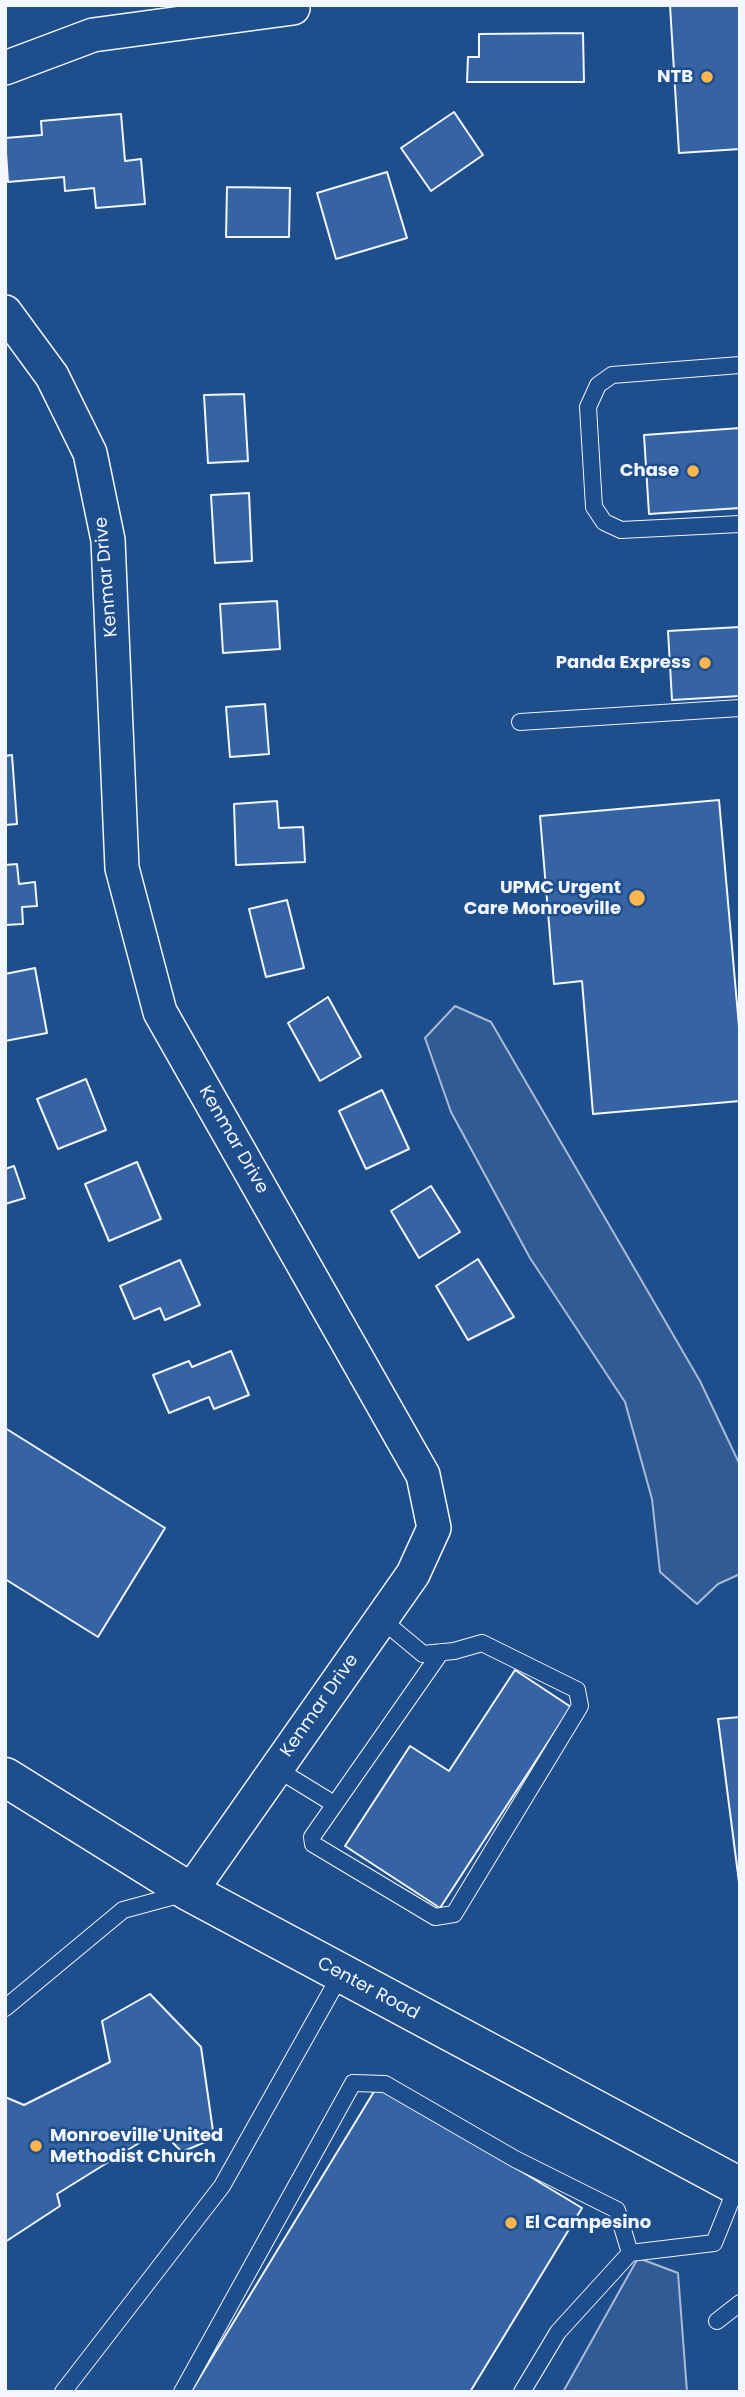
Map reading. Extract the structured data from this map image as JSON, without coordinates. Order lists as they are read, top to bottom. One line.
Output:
{"streets":{"street":["Kenmar Drive","Center Road"]},"crossings":[["Kenmar Drive","Center Road"]],"places":["NTB","Chase","Panda Express","UPMC Urgent Care Monroeville","Monroeville United Methodist Church","El Campesino"]}
